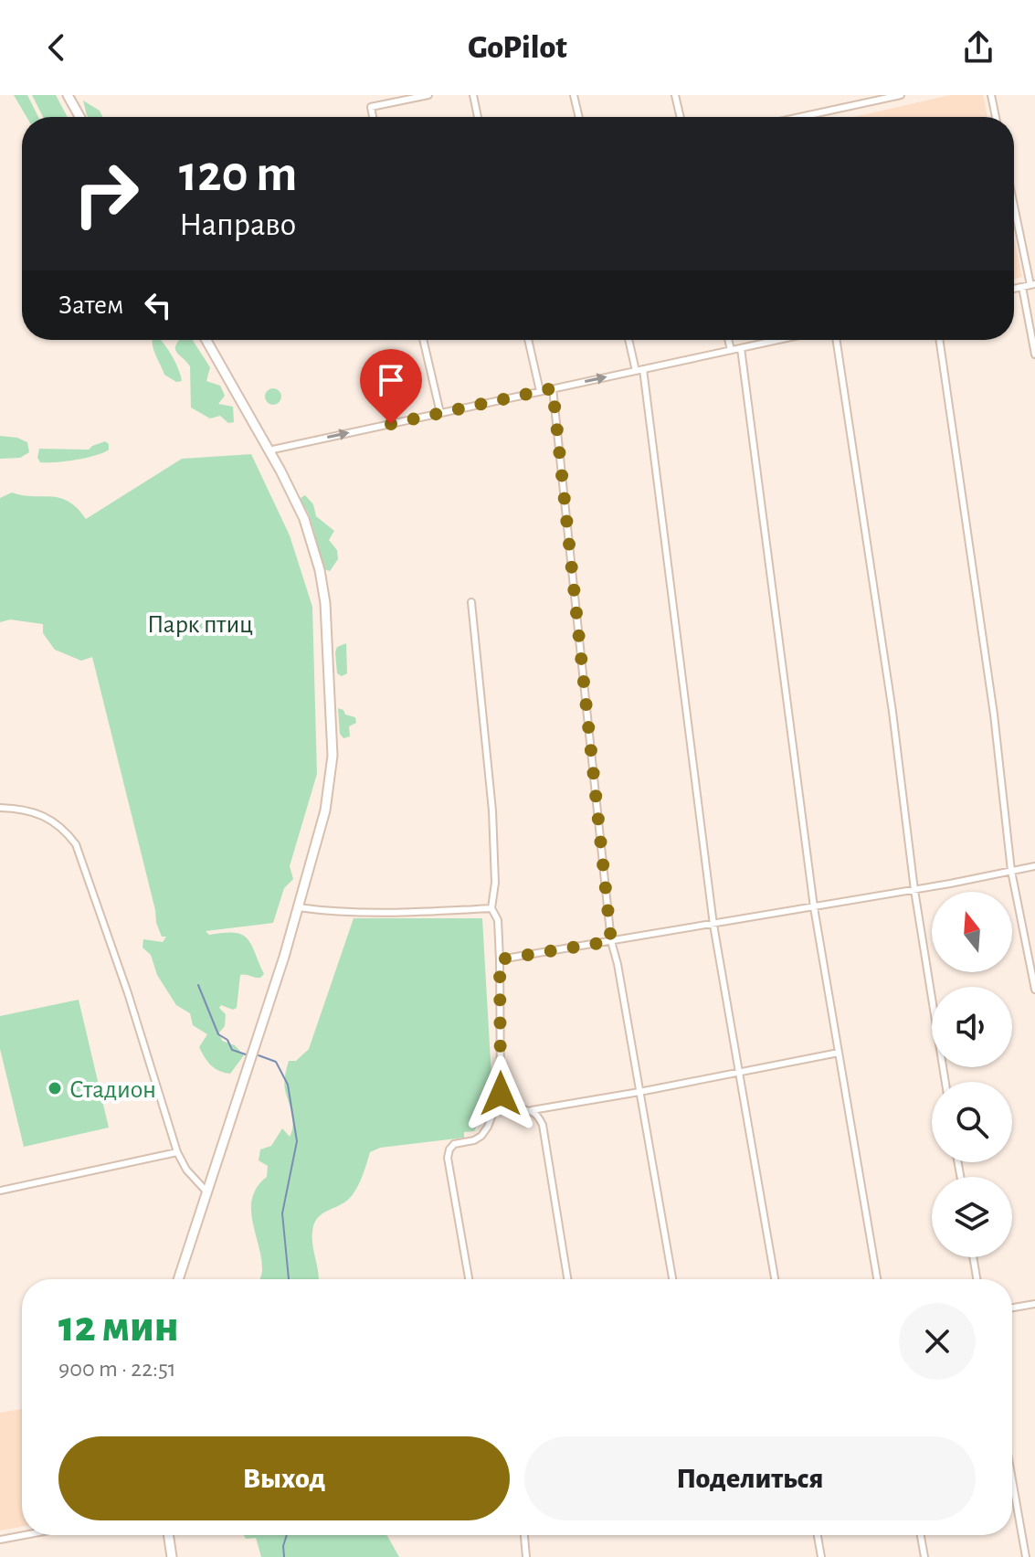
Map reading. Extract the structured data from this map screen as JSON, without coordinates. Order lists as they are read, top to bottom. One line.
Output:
{"parks":["Парк птиц"],"places":["Стадион"],"north":"top","page":{"header":"GoPilot","turn":["120 m","Направо"],"then":"Затем","heading":["12 мин","900 m · 22:51"],"buttons":["Выход","Поделиться"]}}
